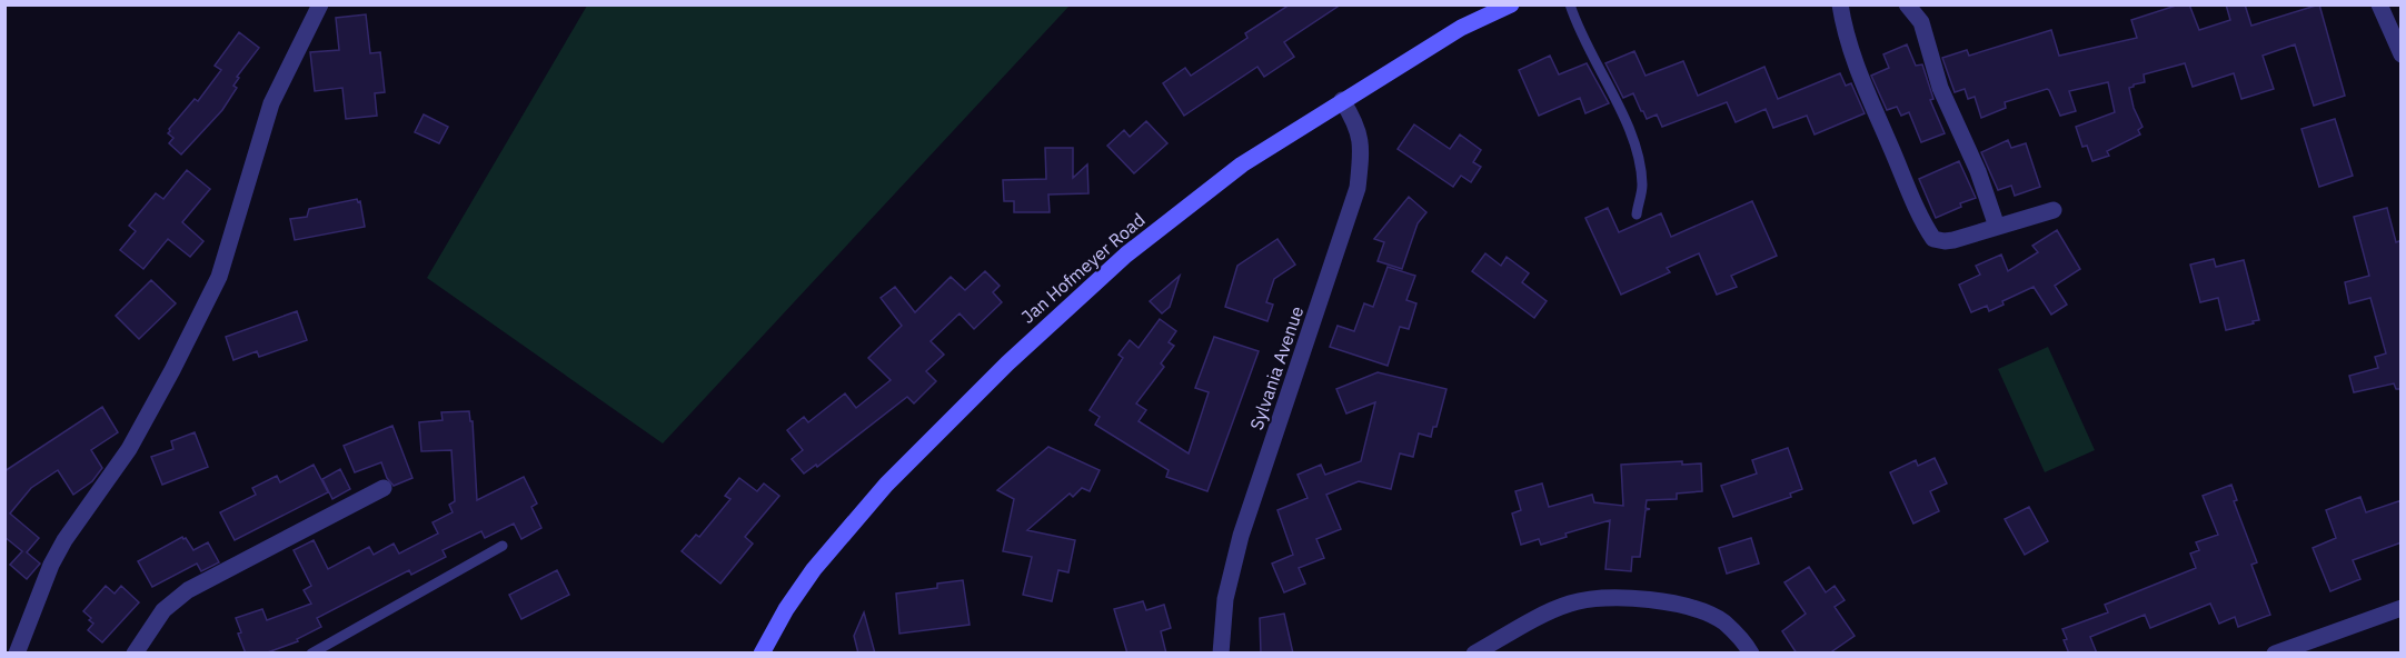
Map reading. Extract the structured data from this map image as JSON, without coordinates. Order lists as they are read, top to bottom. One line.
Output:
{"streets":{"street":["Jan Hofmeyer Road","Sylvania Avenue"]},"crossings":[["Jan Hofmeyer Road","Sylvania Avenue"]]}
